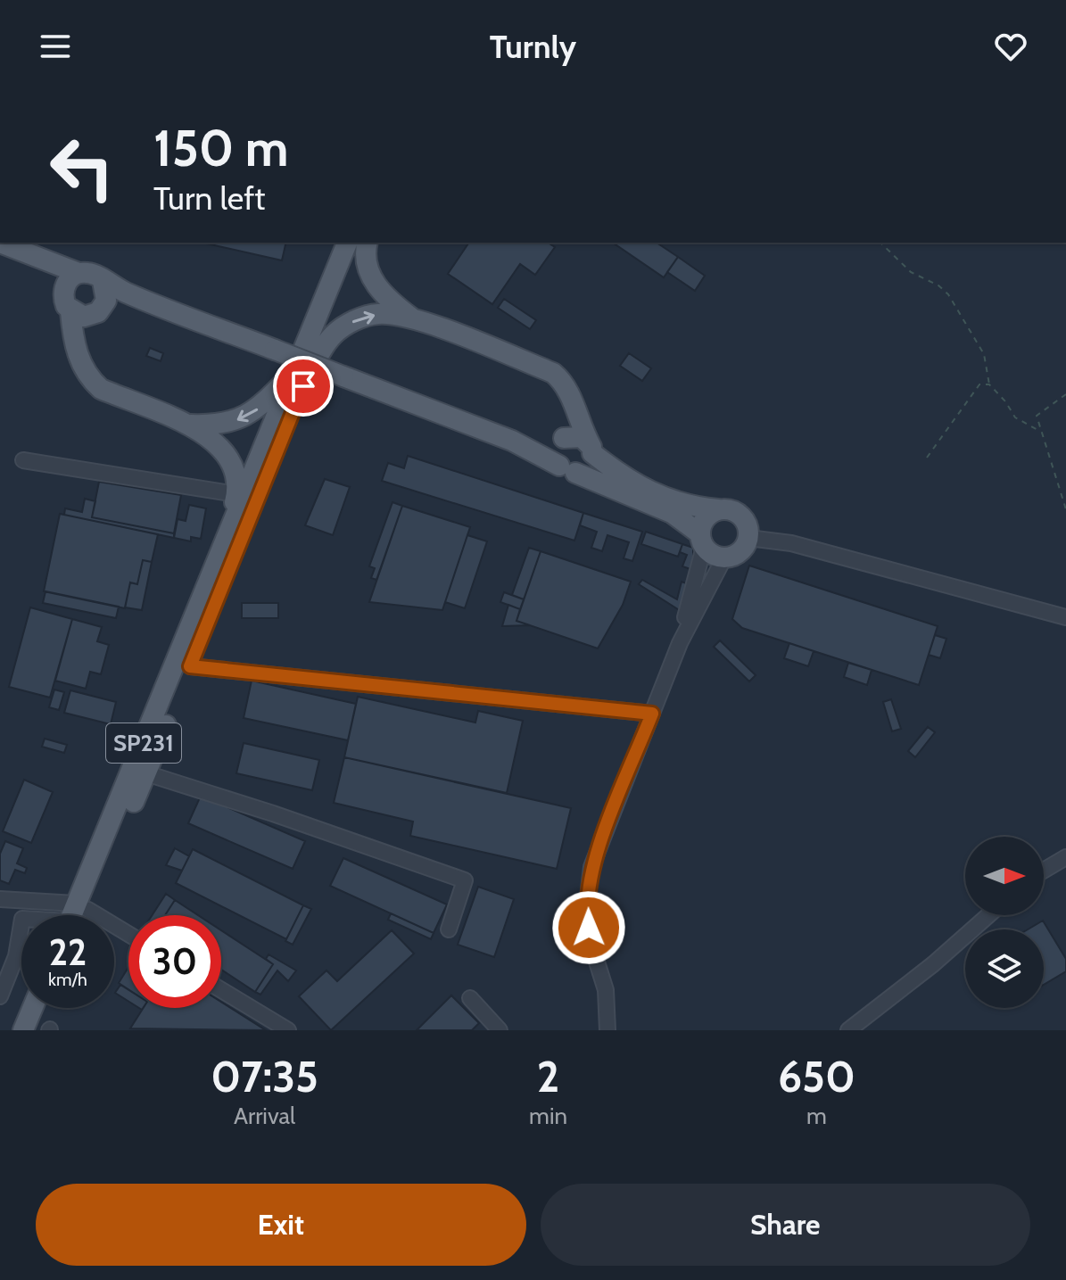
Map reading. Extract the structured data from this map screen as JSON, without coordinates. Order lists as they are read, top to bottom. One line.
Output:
{"streets":{"main road":["SP231"]},"north":"right","page":{"header":"Turnly","turn":["150 m","Turn left"],"speed":"22 km/h","limit":"30","eta":["07:35","Arrival","2","min","650","m"],"buttons":["Exit","Share"]}}
